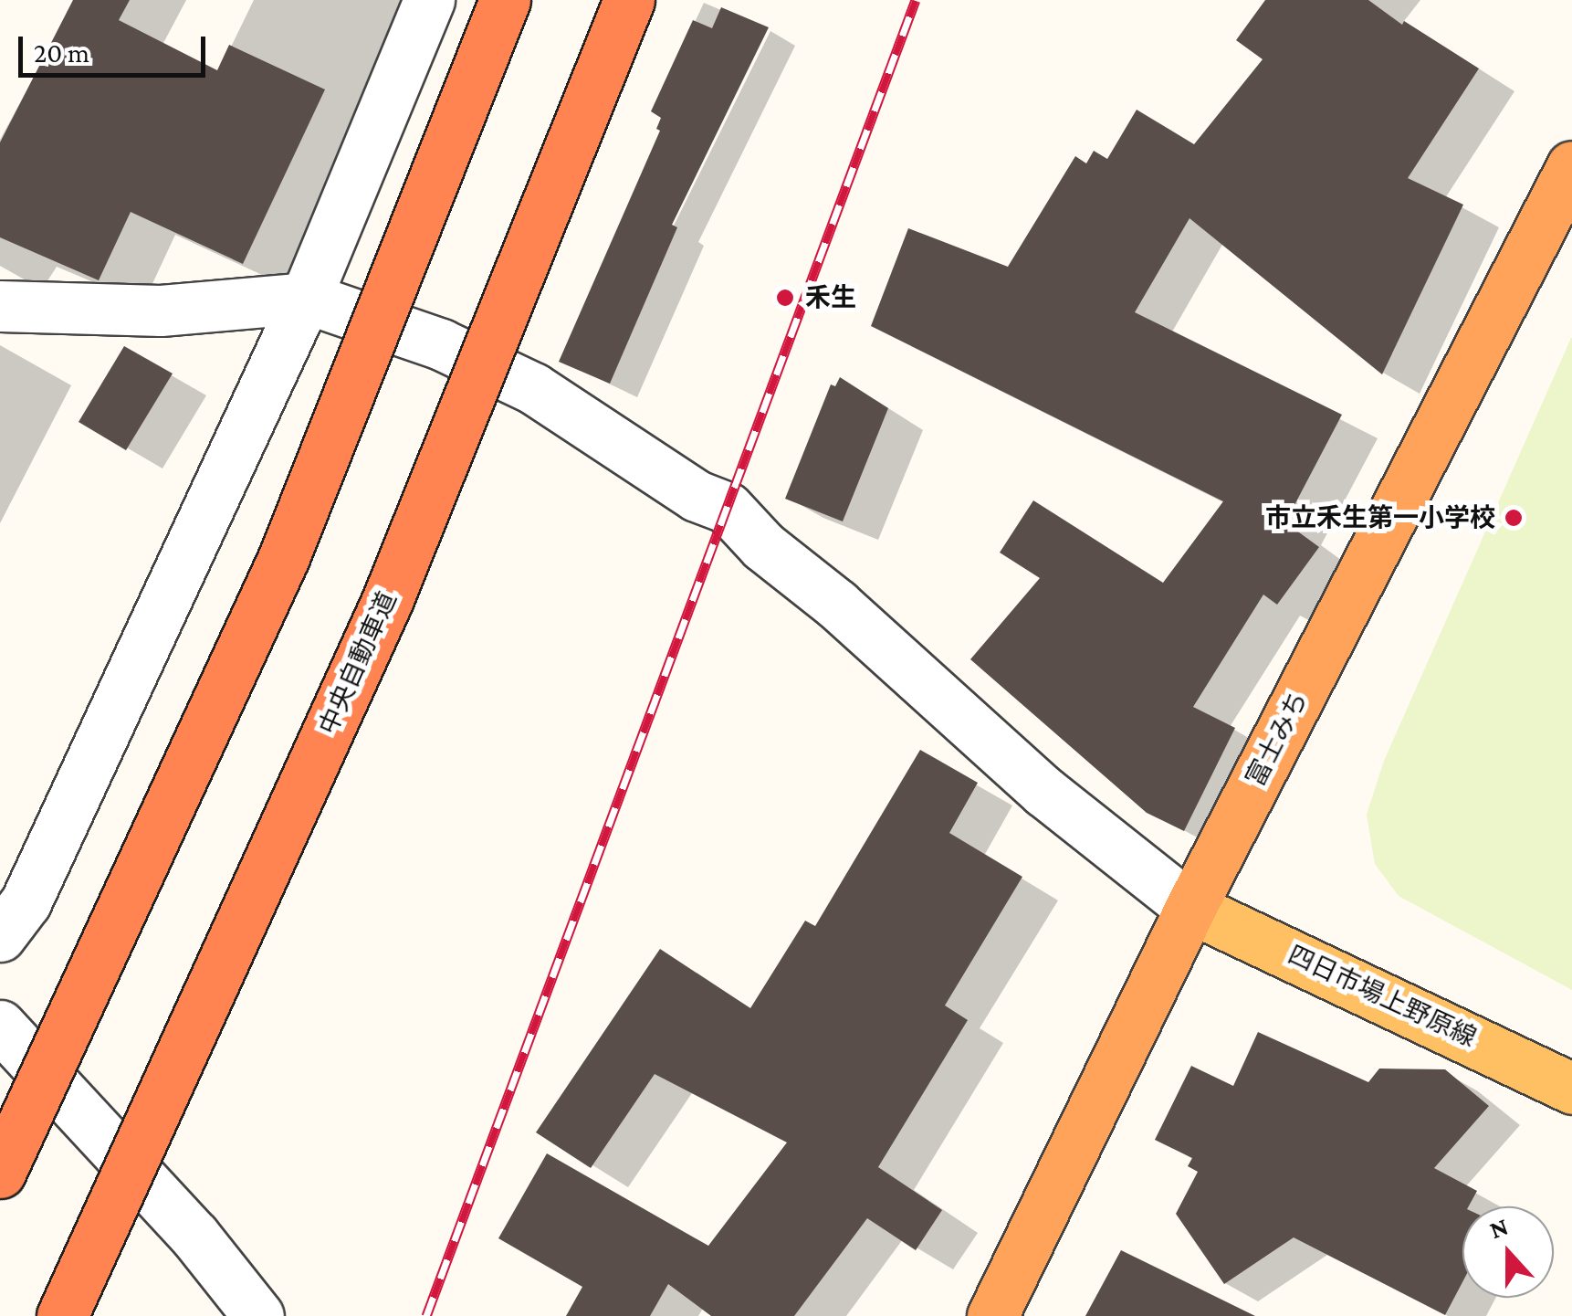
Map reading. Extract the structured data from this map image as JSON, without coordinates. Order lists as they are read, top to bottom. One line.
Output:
{"streets":{"highway":["中央自動車道","富士みち"],"main road":["四日市場上野原線"]},"crossings":[["富士みち","四日市場上野原線"]],"places":["禾生","市立禾生第一小学校"],"scale_bar":"20 m","north":"top"}
